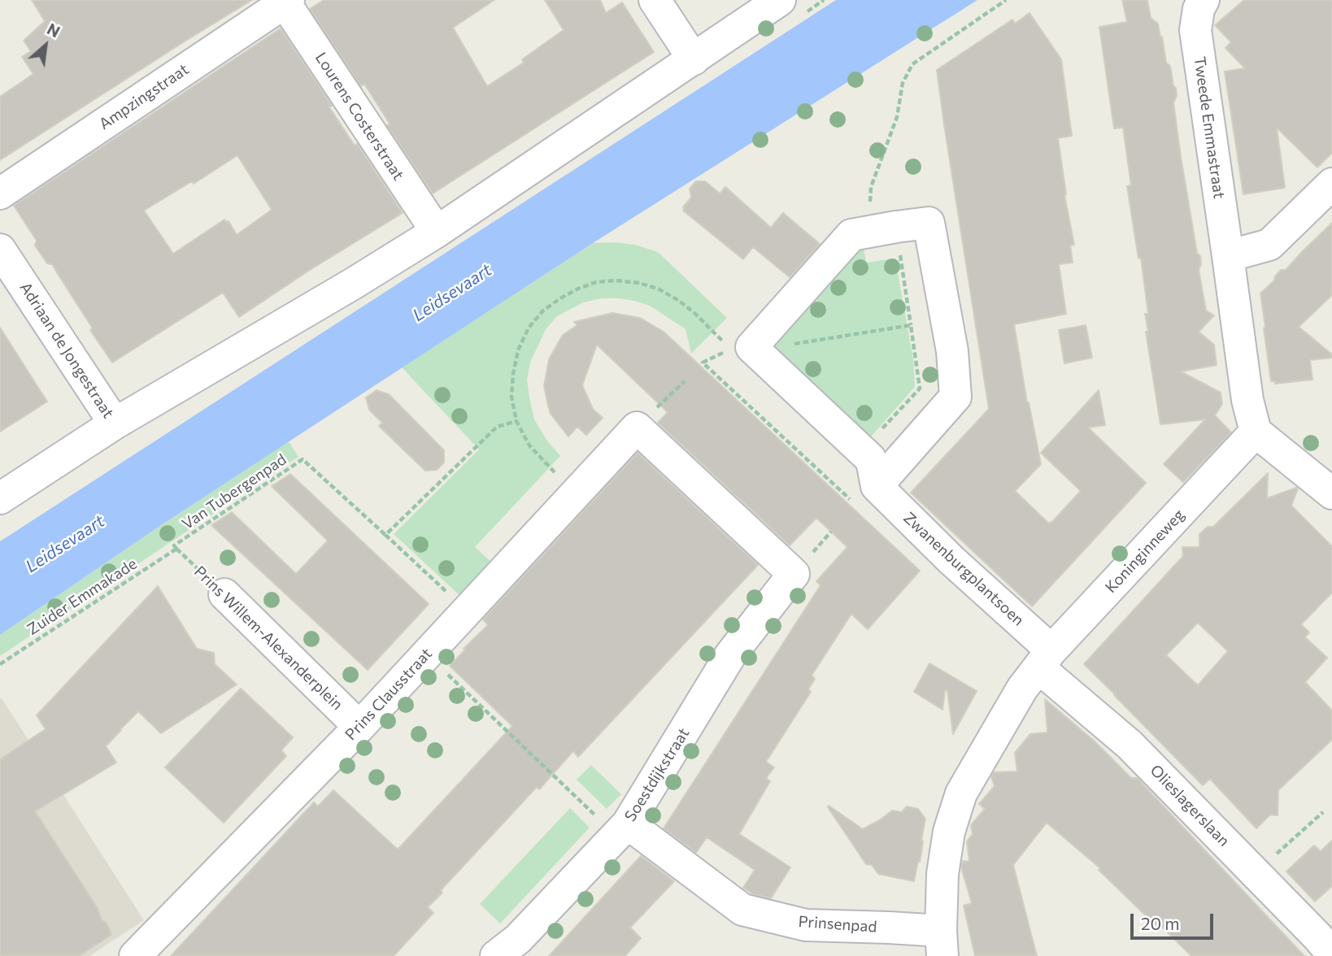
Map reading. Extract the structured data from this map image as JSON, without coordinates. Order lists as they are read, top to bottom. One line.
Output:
{"streets":{"street":["Ampzingstraat","Lourens Costerstraat","Tweede Emmastraat","Adriaan de Jongestraat","Koninginneweg","Zwanenburgplantsoen","Prins Willem-Alexanderplein","Prins Clausstraat","Soestdijkstraat","Olieslagerslaan","Prinsenpad"],"path":["Van Tubergenpad","Zuider Emmakade"]},"crossings":[["Ampzingstraat","Lourens Costerstraat"],["Van Tubergenpad","Zuider Emmakade"],["Van Tubergenpad","Prins Willem-Alexanderplein"],["Van Tubergenpad","Prins Clausstraat"],["Koninginneweg","Zwanenburgplantsoen"],["Koninginneweg","Olieslagerslaan"],["Koninginneweg","Prinsenpad"],["Zwanenburgplantsoen","Olieslagerslaan"],["Zuider Emmakade","Prins Willem-Alexanderplein"],["Prins Willem-Alexanderplein","Prins Clausstraat"],["Prins Clausstraat","Soestdijkstraat"],["Soestdijkstraat","Prinsenpad"]],"water":["Leidsevaart"],"scale_bar":"20 m","north":"top right"}
